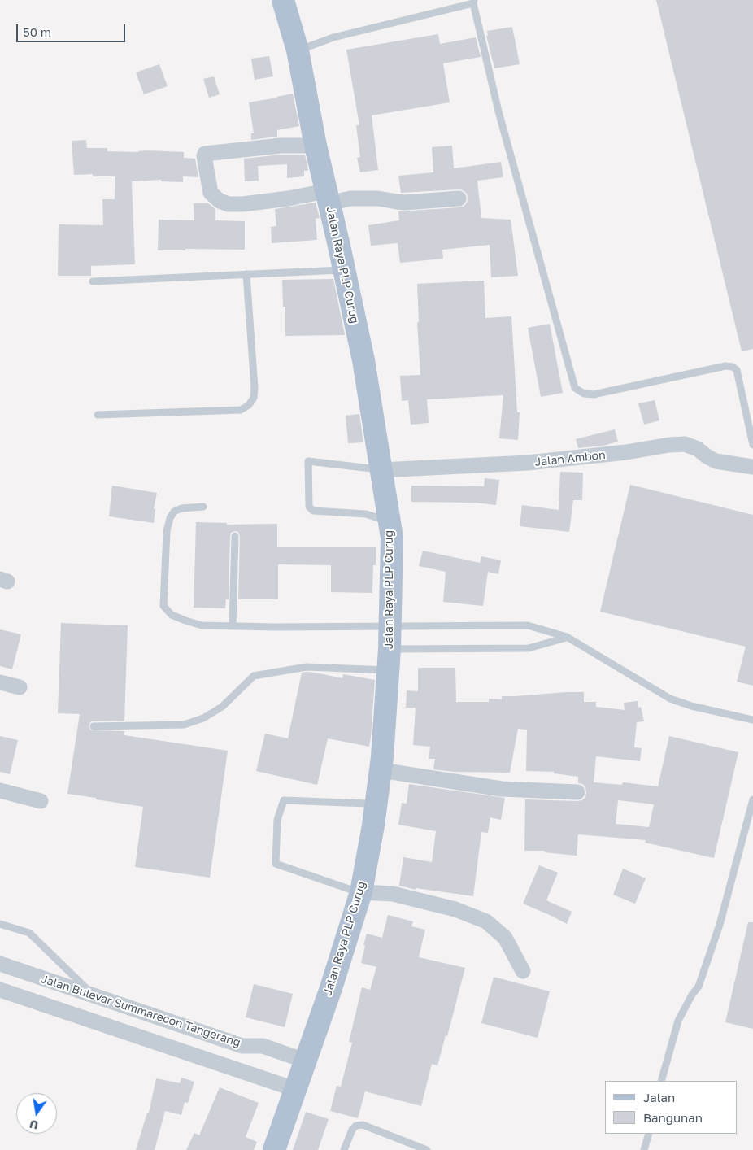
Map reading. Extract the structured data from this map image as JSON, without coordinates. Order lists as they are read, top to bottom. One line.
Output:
{"streets":{"main road":["Jalan Raya PLP Curug"],"street":["Jalan Ambon","Jalan Bulevar Summarecon Tangerang"]},"crossings":[["Jalan Raya PLP Curug","Jalan Ambon"],["Jalan Raya PLP Curug","Jalan Bulevar Summarecon Tangerang"]],"legend":["Jalan","Bangunan"],"scale_bar":"50 m","north":"bottom"}
